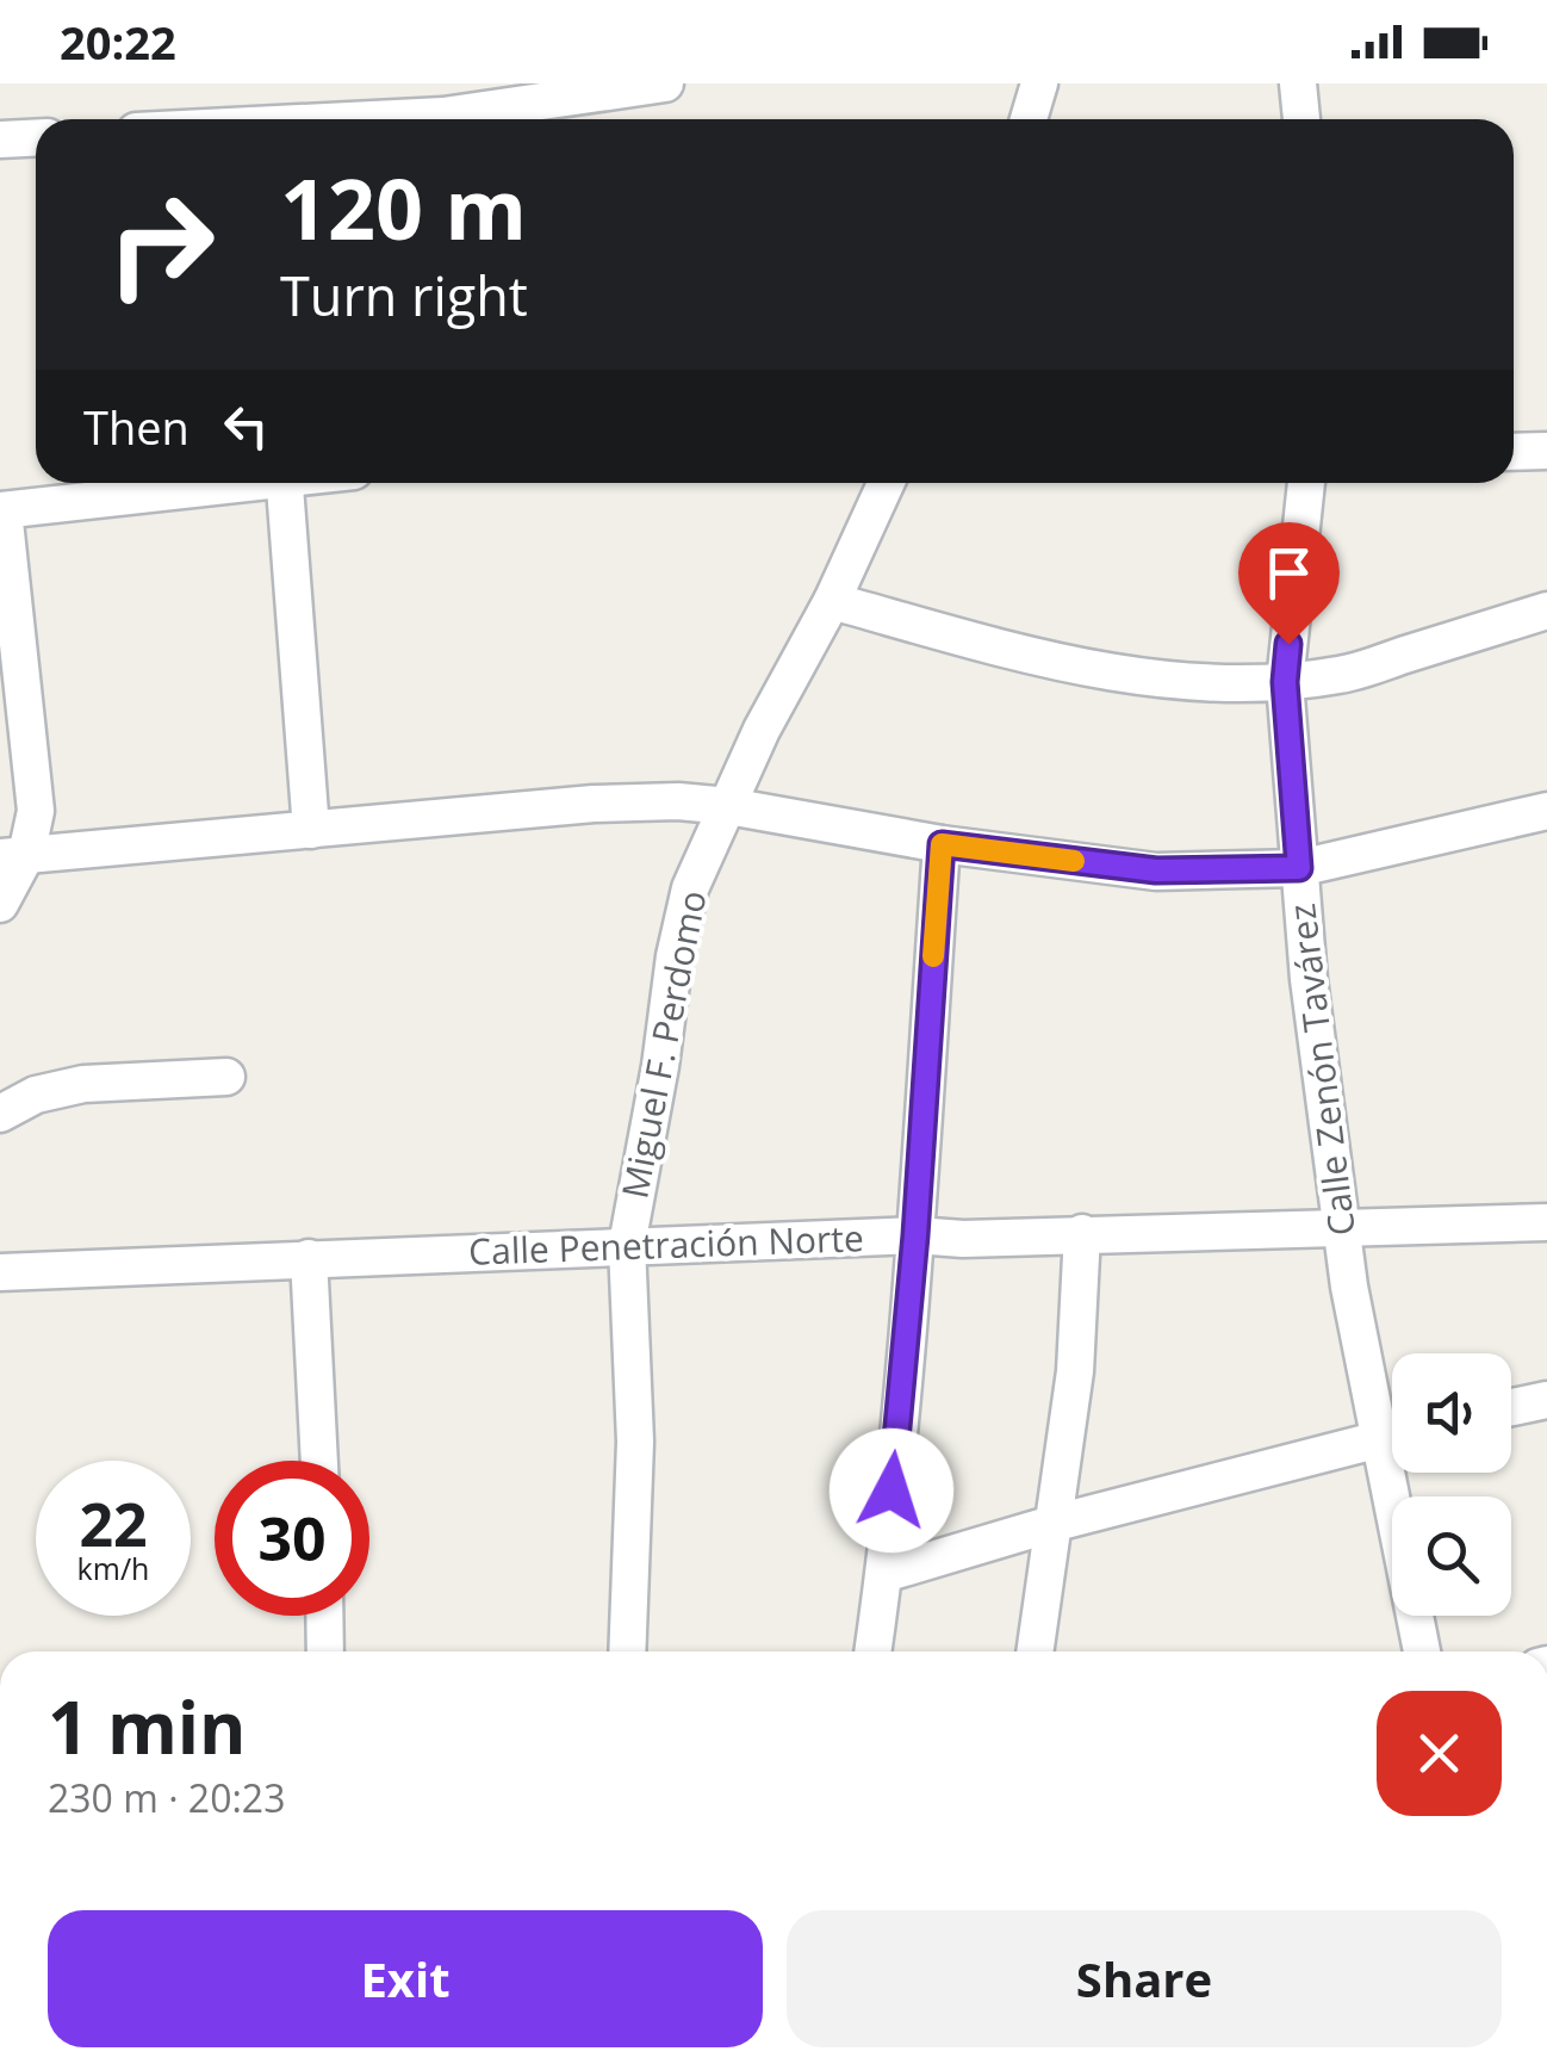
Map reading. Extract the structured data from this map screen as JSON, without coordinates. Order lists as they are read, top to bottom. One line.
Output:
{"streets":{"street":["Miguel F. Perdomo","Calle Zenón Tavárez","Calle Penetración Norte"]},"crossings":[["Miguel F. Perdomo","Calle Penetración Norte"],["Calle Zenón Tavárez","Calle Penetración Norte"]],"page":{"status":"20:22","turn":["120 m","Turn right"],"then":"Then","speed":"22 km/h","limit":"30","heading":["1 min","230 m · 20:23"],"buttons":["Exit","Share"]}}
